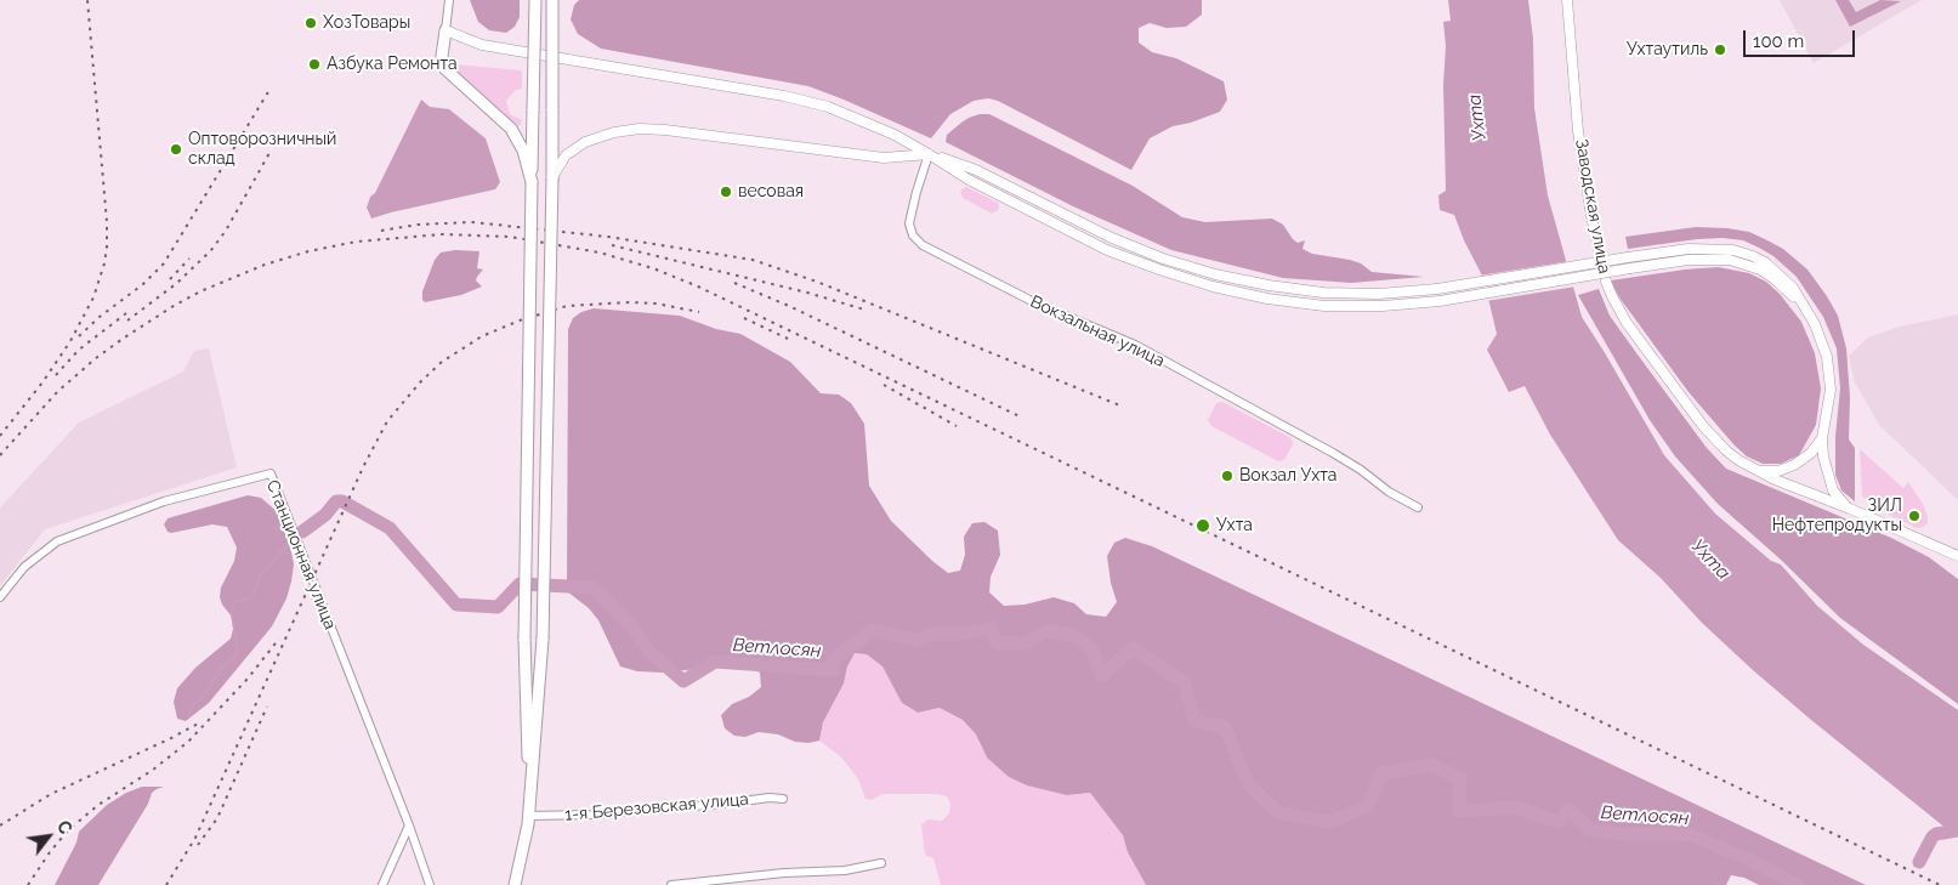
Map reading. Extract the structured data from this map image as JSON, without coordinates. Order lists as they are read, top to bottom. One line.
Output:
{"streets":{"street":["Заводская улица","Вокзальная улица","Станционная улица","1-я Березовская улица"]},"water":["Ухта","Ветлосян"],"places":["ХозТовары","Ухтаутиль","Азбука Ремонта","Оптоворозничный склад","весовая","Вокзал Ухта","ЗИЛ Нефтепродукты","Ухта"],"scale_bar":"100 m","north":"top right"}
